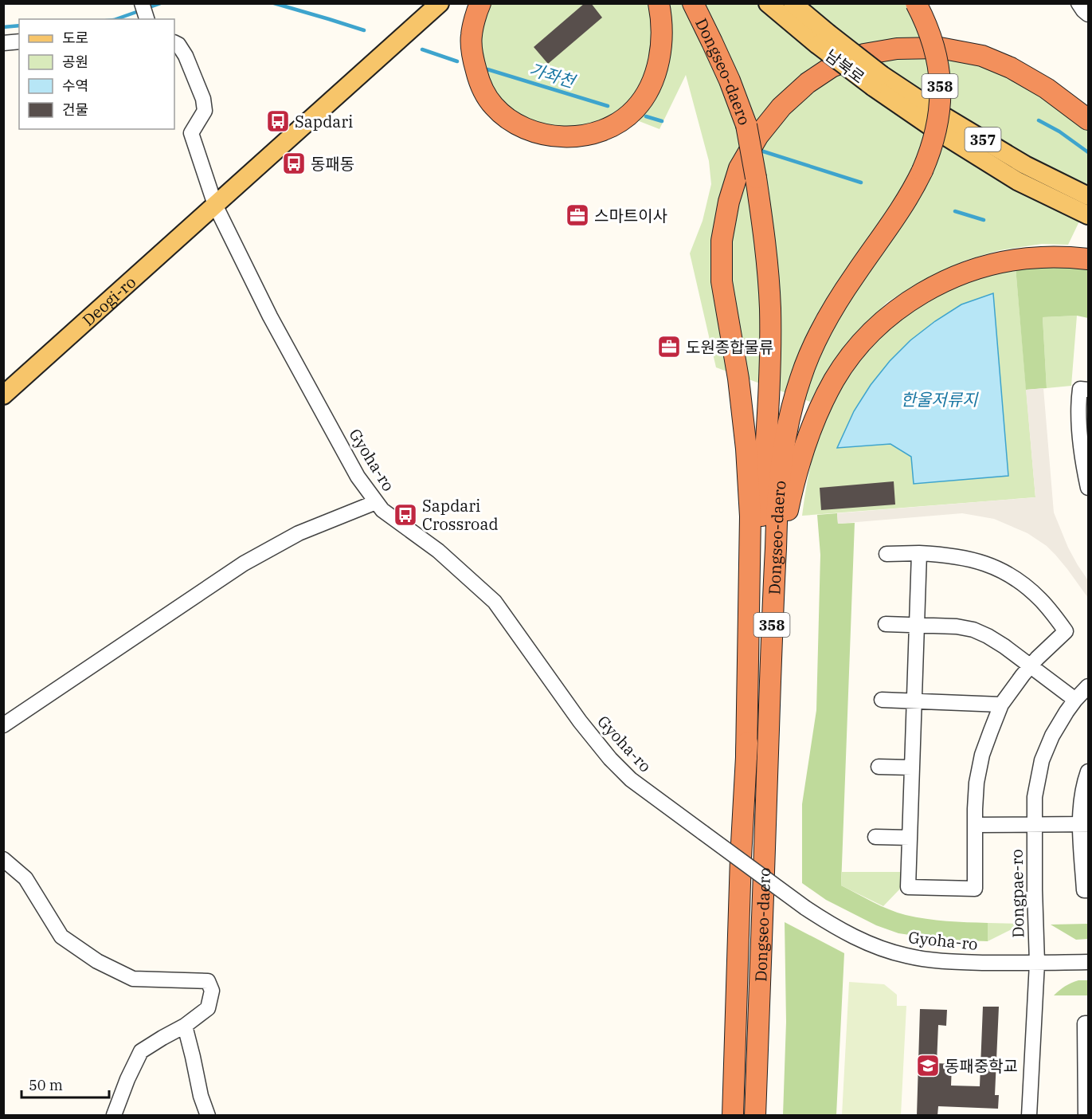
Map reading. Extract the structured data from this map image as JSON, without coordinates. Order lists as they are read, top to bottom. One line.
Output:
{"streets":{"highway":["Dongseo-daero","358"],"main road":["남북로","357","Deogi-ro"],"street":["Gyoha-ro","Dongpae-ro"]},"crossings":[["남북로","357"],["Deogi-ro","Gyoha-ro"],["Gyoha-ro","Dongpae-ro"]],"water":["가좌천","한울저류지"],"places":{"bus stop":["Sapdari","동패동","Sapdari Crossroad"],"office":["스마트이사","도원종합물류"],"school or university":["동패중학교"]},"legend":["도로","공원","수역","건물"],"scale_bar":"50 m"}
